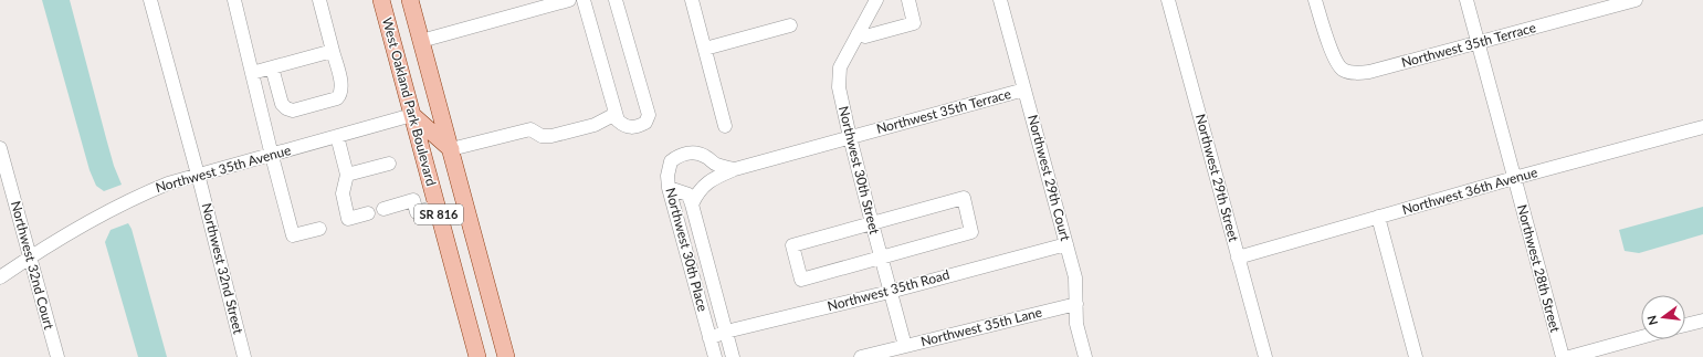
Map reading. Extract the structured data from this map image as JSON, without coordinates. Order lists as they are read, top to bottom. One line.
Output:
{"streets":{"main road":["West Oakland Park Boulevard","SR 816"],"street":["Northwest 35th Terrace","Northwest 35th Avenue","Northwest 30th Street","Northwest 29th Court","Northwest 29th Street","Northwest 36th Avenue","Northwest 30th Place","Northwest 32nd Court","Northwest 32nd Street","Northwest 28th Street","Northwest 35th Road","Northwest 35th Lane"]},"crossings":[["Northwest 35th Terrace","Northwest 30th Street"],["Northwest 35th Terrace","Northwest 29th Court"],["Northwest 35th Terrace","Northwest 30th Place"],["Northwest 35th Terrace","Northwest 28th Street"],["West Oakland Park Boulevard","Northwest 35th Avenue"],["Northwest 35th Avenue","Northwest 32nd Court"],["Northwest 35th Avenue","Northwest 32nd Street"],["Northwest 30th Street","Northwest 35th Road"],["Northwest 30th Street","Northwest 35th Lane"],["Northwest 29th Court","Northwest 35th Road"],["Northwest 29th Court","Northwest 35th Lane"],["Northwest 29th Street","Northwest 36th Avenue"],["Northwest 36th Avenue","Northwest 28th Street"],["Northwest 30th Place","Northwest 35th Road"]],"north":"left"}
